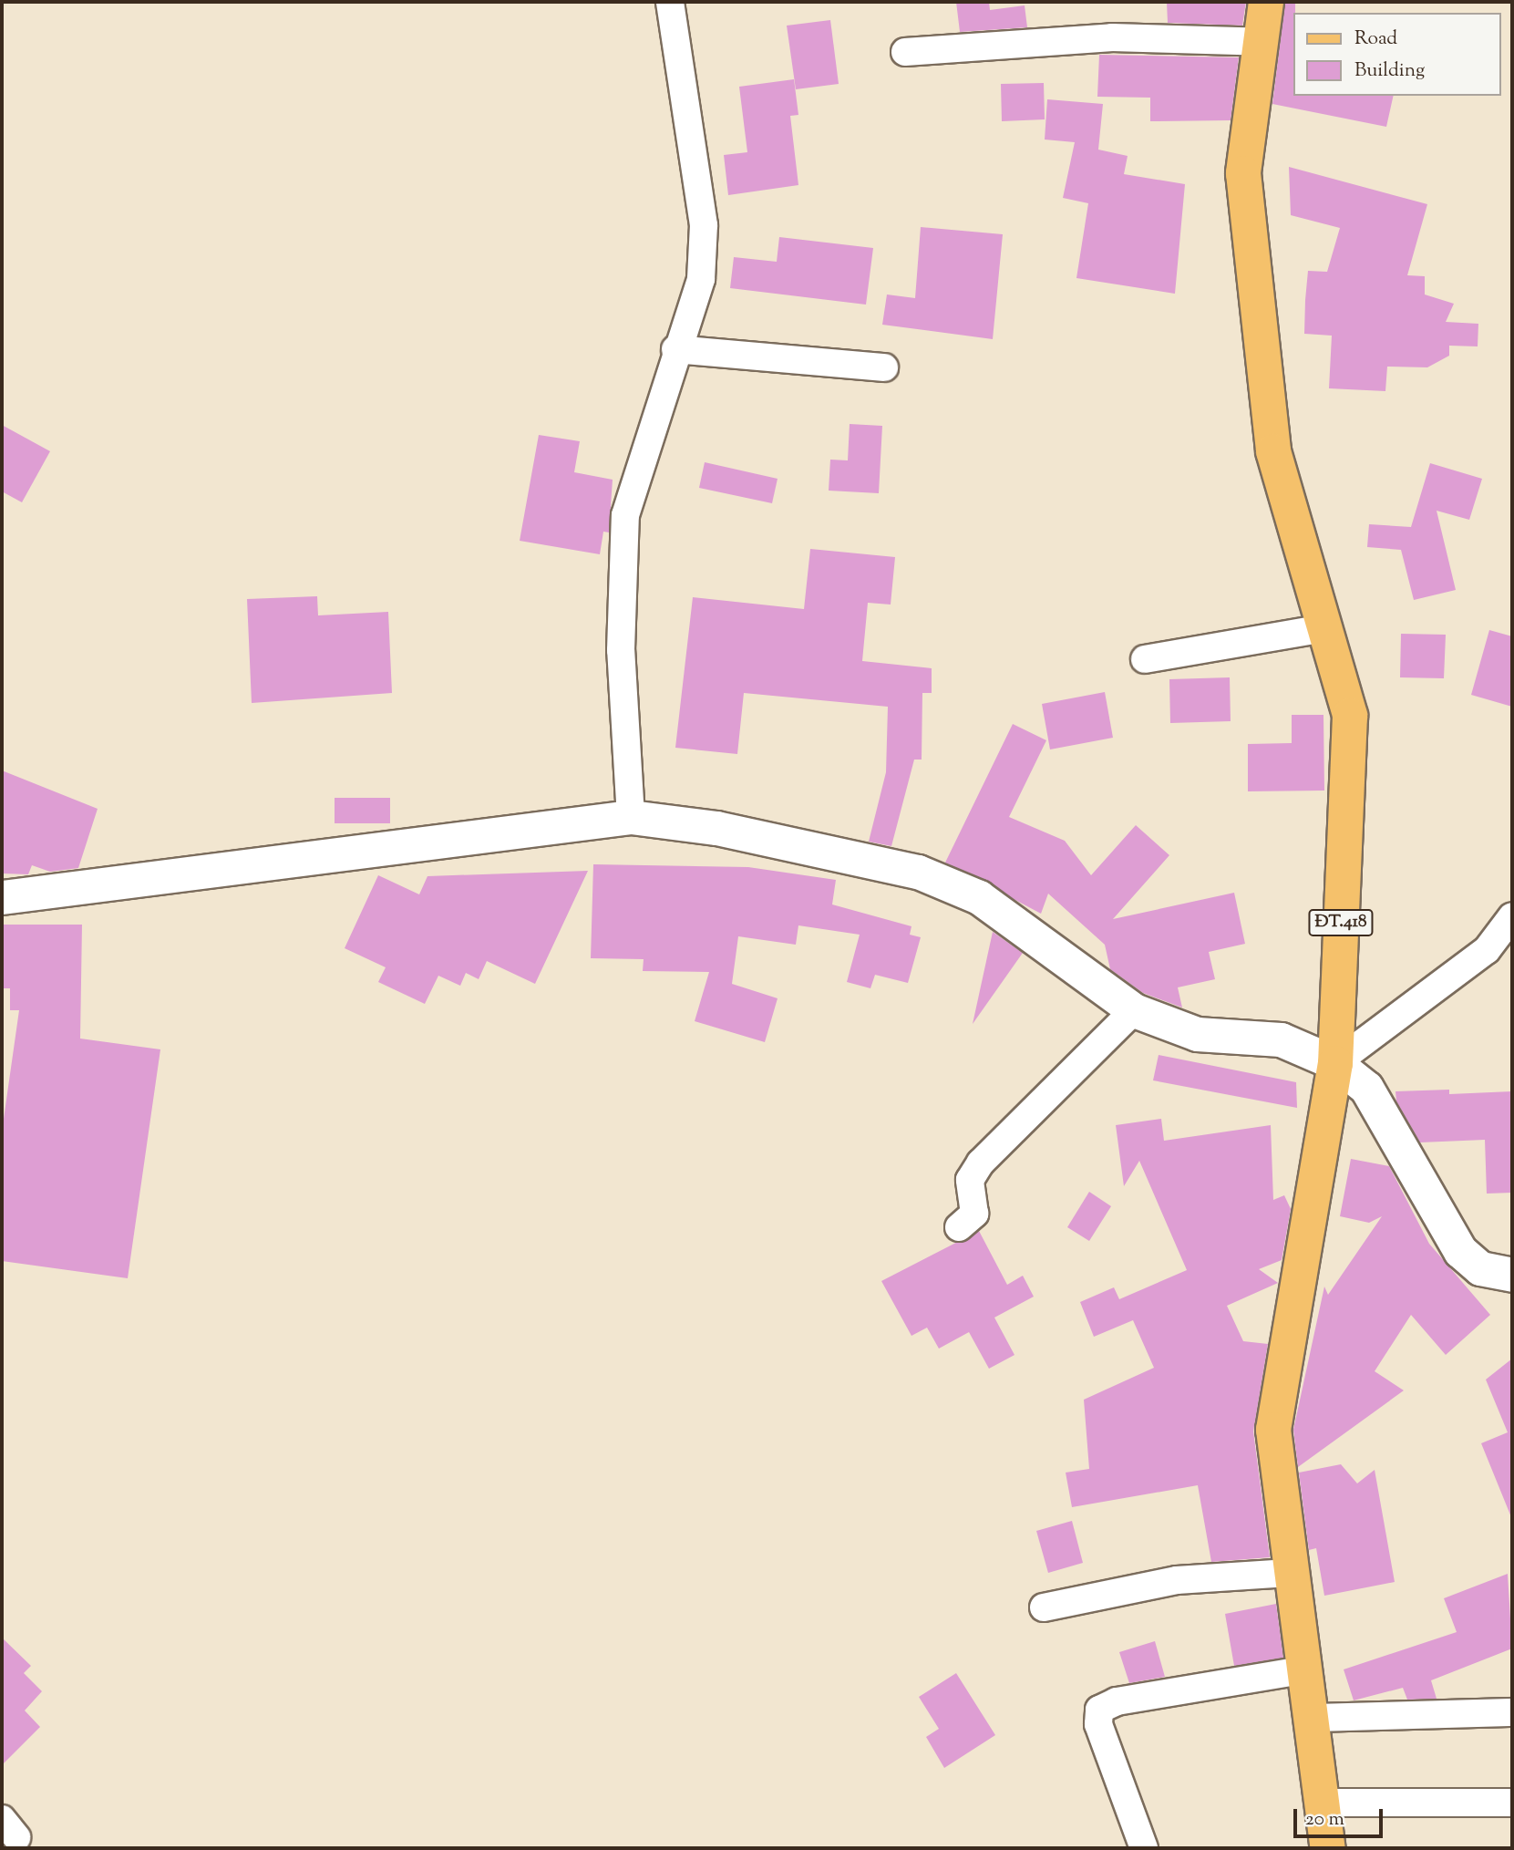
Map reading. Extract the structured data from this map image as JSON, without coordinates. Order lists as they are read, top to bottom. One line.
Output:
{"streets":{"main road":["ĐT.418"]},"legend":["Road","Building"],"scale_bar":"20 m"}
